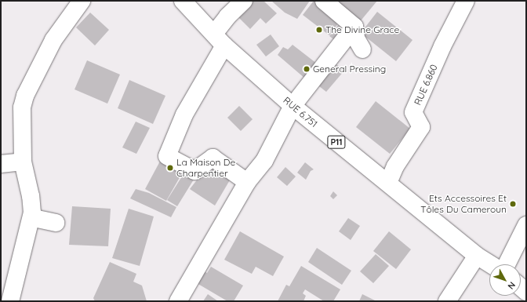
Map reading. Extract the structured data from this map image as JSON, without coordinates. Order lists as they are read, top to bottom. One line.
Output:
{"streets":{"street":["RUE 6.860","RUE 6.751","P11"]},"crossings":[["RUE 6.860","RUE 6.751"]],"places":["The Divine Grace","General Pressing","La Maison De Charpentier","Ets Accessoires Et Tôles Du Cameroun"],"north":"bottom right"}
